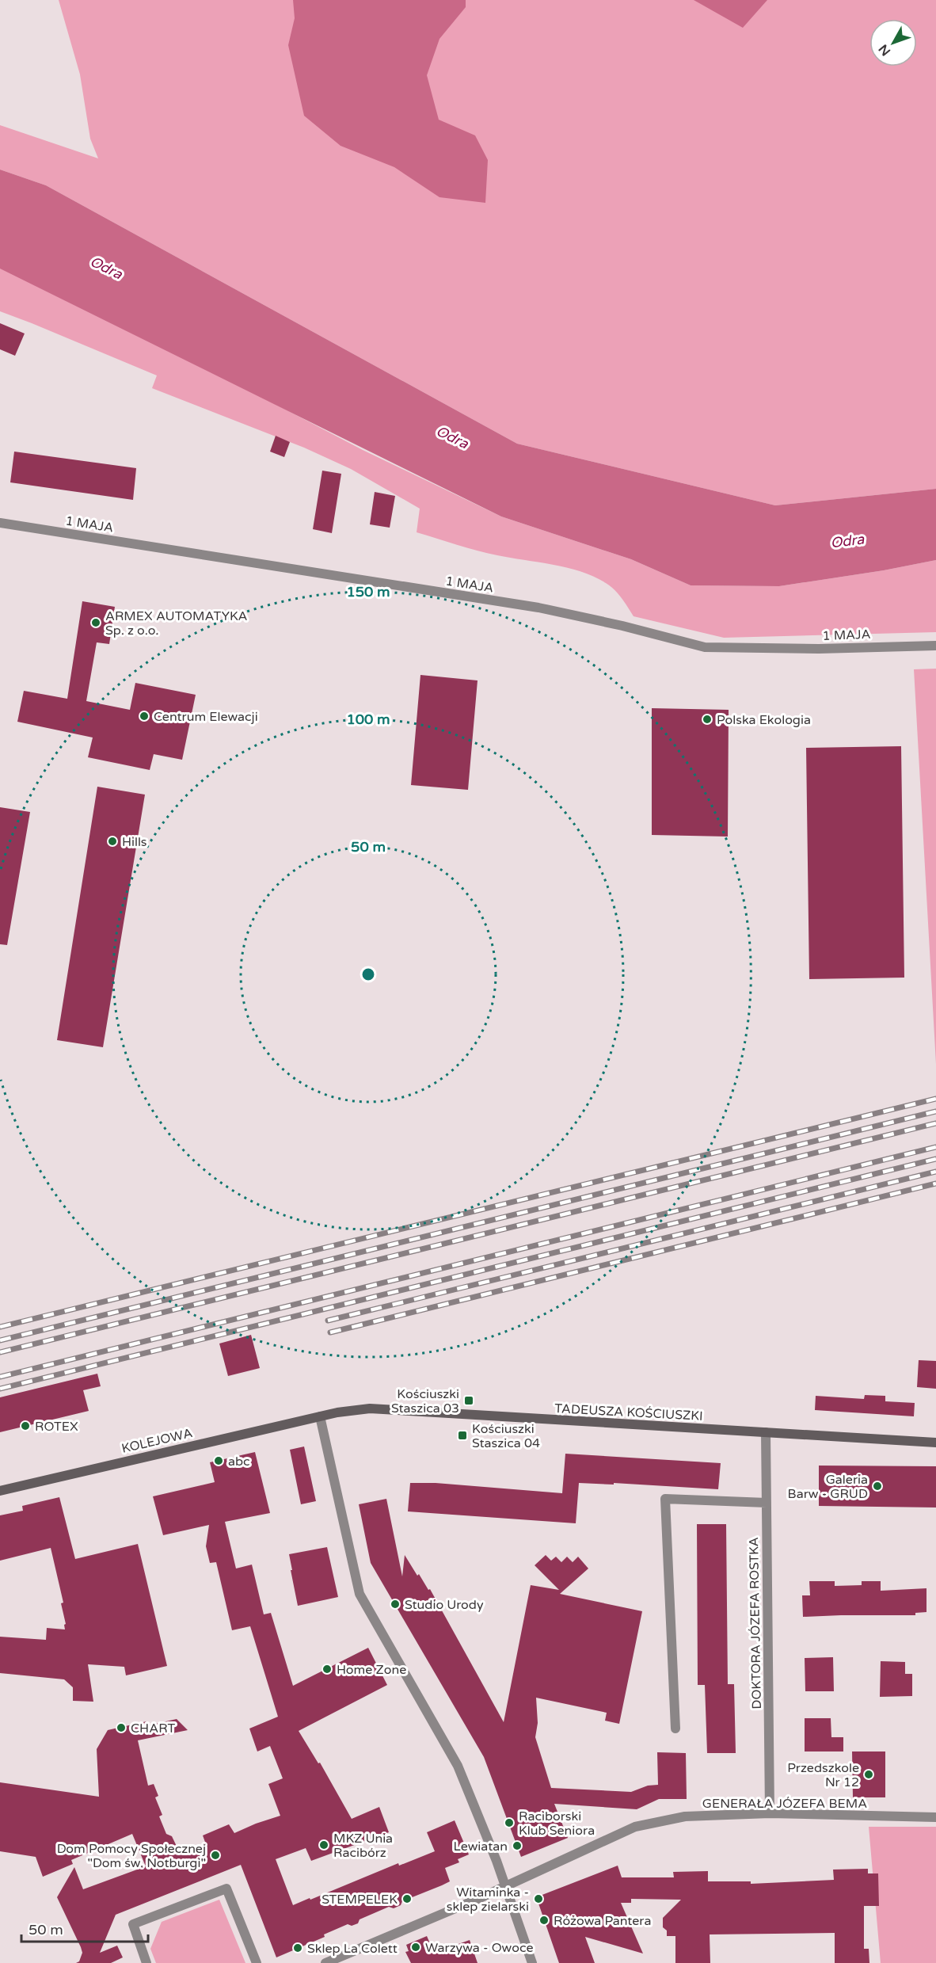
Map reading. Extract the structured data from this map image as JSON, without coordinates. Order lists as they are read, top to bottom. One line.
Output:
{"streets":{"main road":["TADEUSZA KOŚCIUSZKI","KOLEJOWA"],"street":["1 MAJA","DOKTORA JÓZEFA ROSTKA","GENERAŁA JÓZEFA BEMA"]},"crossings":[["TADEUSZA KOŚCIUSZKI","KOLEJOWA"],["TADEUSZA KOŚCIUSZKI","DOKTORA JÓZEFA ROSTKA"],["DOKTORA JÓZEFA ROSTKA","GENERAŁA JÓZEFA BEMA"]],"water":["Odra"],"places":{"other":["ARMEX AUTOMATYKA Sp. z o.o.","Centrum Elewacji","Polska Ekologia","Hills","ROTEX","abc","Galeria Barw - GRUD","Studio Urody","Home Zone","CHART","Przedszkole Nr 12","Raciborski Klub Seniora","MKZ Unia Racibórz","Lewiatan","Dom Pomocy Społecznej \"Dom św. Notburgi\"","STEMPELEK","Witaminka - sklep zielarski","Różowa Pantera","Warzywa - Owoce","Sklep La Colett"],"transit":["Kościuszki Staszica 03","Kościuszki Staszica 04"]},"scale_bar":"50 m","north":"bottom left","rings":["150 m","100 m","50 m"]}
